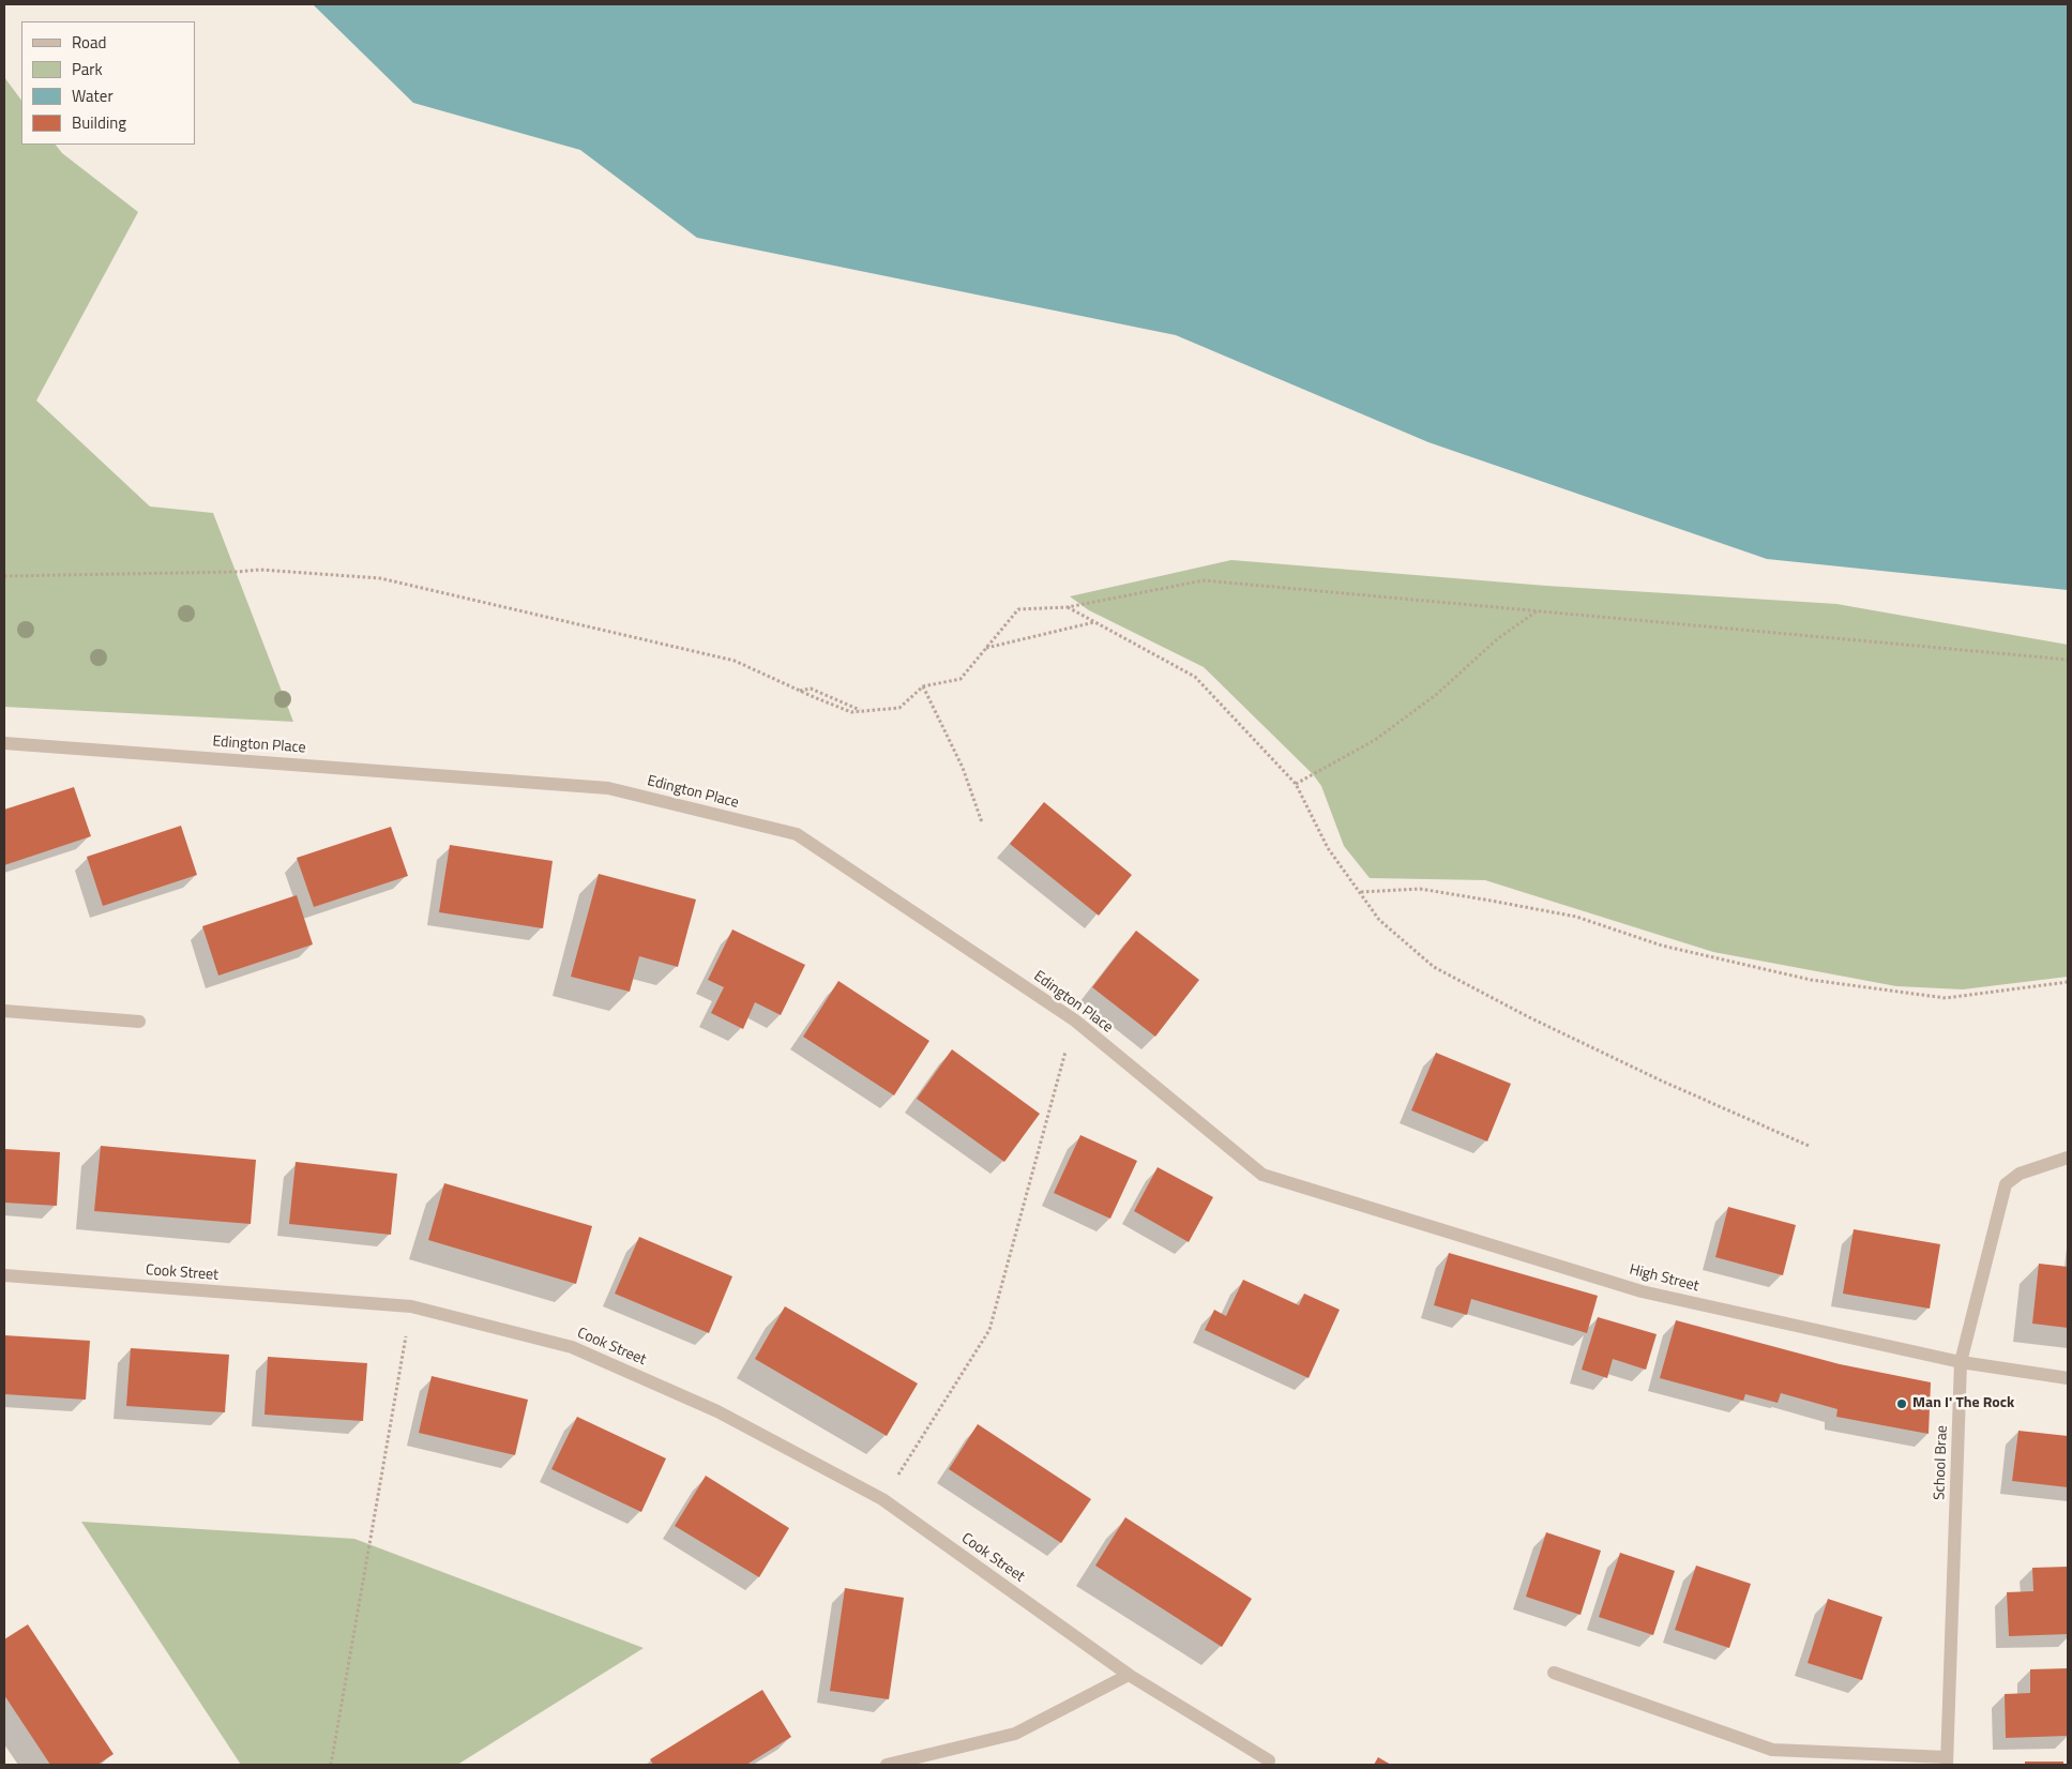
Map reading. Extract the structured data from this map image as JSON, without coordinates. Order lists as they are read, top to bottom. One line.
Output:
{"streets":{"street":["Edington Place","Cook Street","High Street","School Brae"]},"crossings":[["Edington Place","High Street"],["High Street","School Brae"]],"places":["Man I' The Rock"],"legend":["Road","Park","Water","Building"]}
